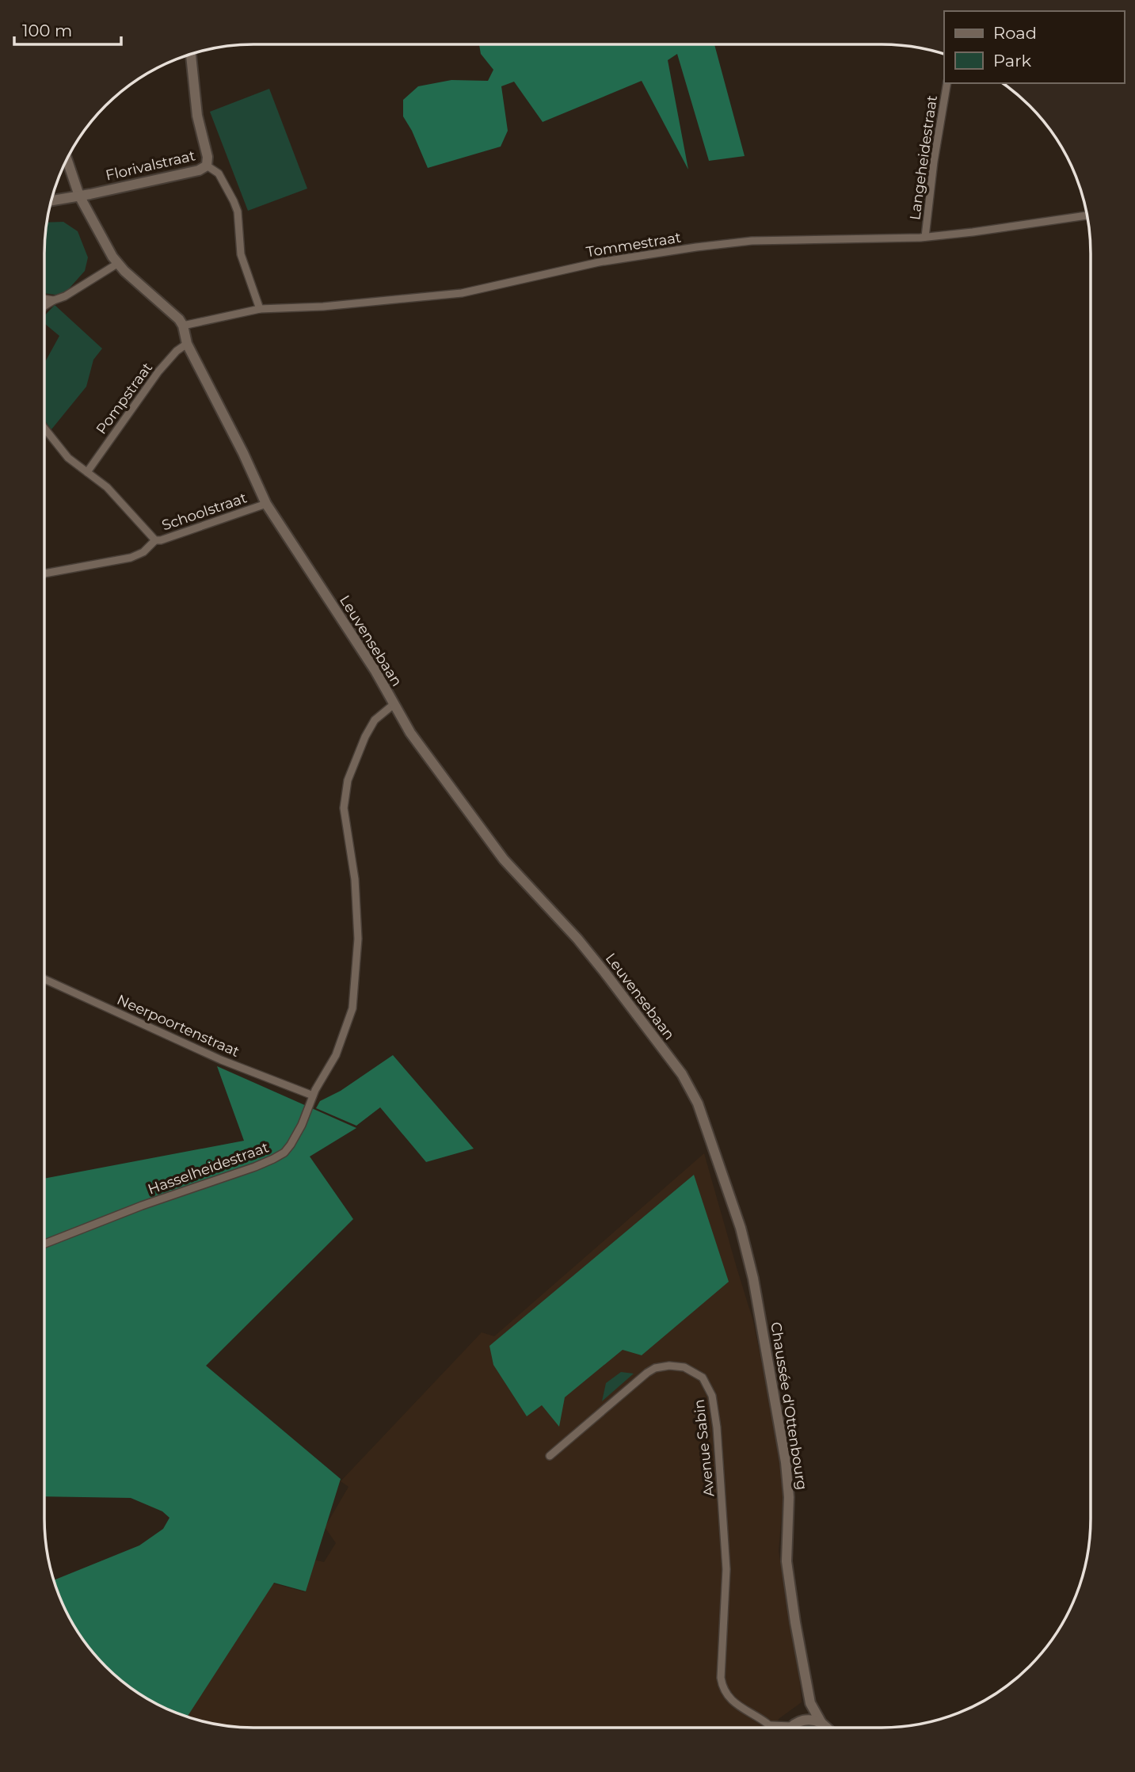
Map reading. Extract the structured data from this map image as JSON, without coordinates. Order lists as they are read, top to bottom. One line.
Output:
{"streets":{"street":["Langeheidestraat","Florivalstraat","Tommestraat","Pompstraat","Schoolstraat","Leuvensebaan","Neerpoortenstraat","Hasselheidestraat","Chaussée d'Ottenbourg","Avenue Sabin"]},"crossings":[["Langeheidestraat","Tommestraat"],["Tommestraat","Leuvensebaan"],["Pompstraat","Schoolstraat"],["Pompstraat","Leuvensebaan"],["Schoolstraat","Leuvensebaan"],["Leuvensebaan","Hasselheidestraat"],["Leuvensebaan","Chaussée d'Ottenbourg"],["Neerpoortenstraat","Hasselheidestraat"]],"legend":["Road","Park"],"scale_bar":"100 m"}
